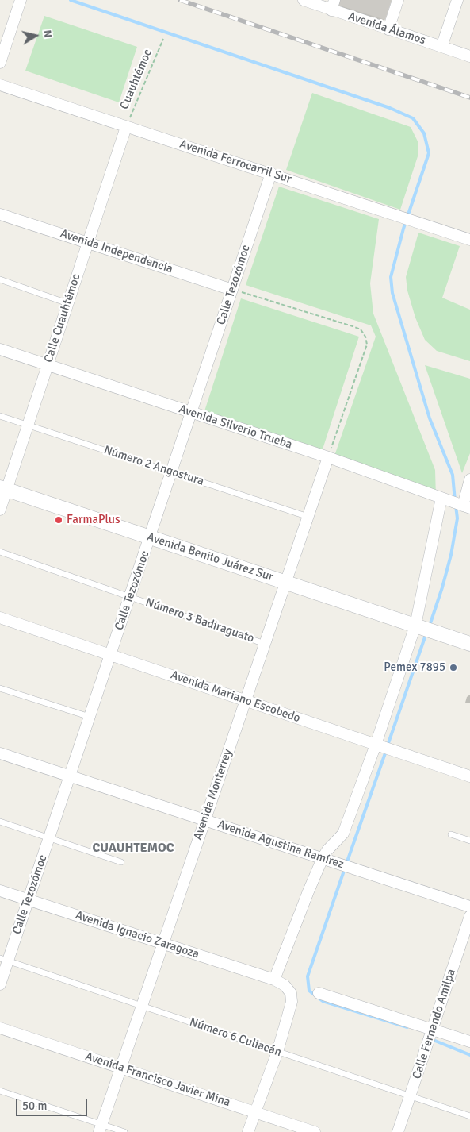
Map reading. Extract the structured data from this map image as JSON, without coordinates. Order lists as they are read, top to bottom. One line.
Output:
{"streets":{"street":["Avenida Álamos","Avenida Ferrocarril Sur","Avenida Independencia","Calle Tezozómoc","Calle Cuauhtémoc","Avenida Silverio Trueba","Avenida Benito Juárez Sur","Avenida Mariano Escobedo","Avenida Monterrey","Avenida Agustina Ramírez","Avenida Ignacio Zaragoza","Calle Fernando Amilpa","Avenida Francisco Javier Mina"],"lane":["Número 2 Angostura","Número 3 Badiraguato","Número 6 Culiacán"],"path":["Cuauhtémoc"]},"crossings":[["Cuauhtémoc","Avenida Ferrocarril Sur"],["Cuauhtémoc","Calle Cuauhtémoc"],["Avenida Ferrocarril Sur","Calle Tezozómoc"],["Avenida Ferrocarril Sur","Calle Cuauhtémoc"],["Avenida Independencia","Calle Tezozómoc"],["Avenida Independencia","Calle Cuauhtémoc"],["Calle Tezozómoc","Avenida Silverio Trueba"],["Calle Tezozómoc","Número 2 Angostura"],["Calle Tezozómoc","Avenida Benito Juárez Sur"],["Calle Tezozómoc","Número 3 Badiraguato"],["Calle Tezozómoc","Avenida Mariano Escobedo"],["Calle Tezozómoc","Avenida Agustina Ramírez"],["Calle Tezozómoc","Avenida Ignacio Zaragoza"],["Calle Tezozómoc","Número 6 Culiacán"],["Calle Cuauhtémoc","Avenida Silverio Trueba"],["Calle Cuauhtémoc","Número 2 Angostura"],["Calle Cuauhtémoc","Avenida Benito Juárez Sur"],["Avenida Silverio Trueba","Avenida Monterrey"],["Número 2 Angostura","Avenida Monterrey"],["Avenida Benito Juárez Sur","Avenida Monterrey"],["Número 3 Badiraguato","Avenida Monterrey"],["Avenida Mariano Escobedo","Avenida Monterrey"],["Avenida Monterrey","Avenida Agustina Ramírez"],["Avenida Monterrey","Avenida Ignacio Zaragoza"],["Avenida Monterrey","Número 6 Culiacán"],["Avenida Monterrey","Avenida Francisco Javier Mina"],["Avenida Ignacio Zaragoza","Número 6 Culiacán"],["Avenida Ignacio Zaragoza","Avenida Francisco Javier Mina"],["Calle Fernando Amilpa","Número 6 Culiacán"]],"districts":["CUAUHTEMOC"],"places":["FarmaPlus","Pemex 7895"],"scale_bar":"50 m","north":"right"}
